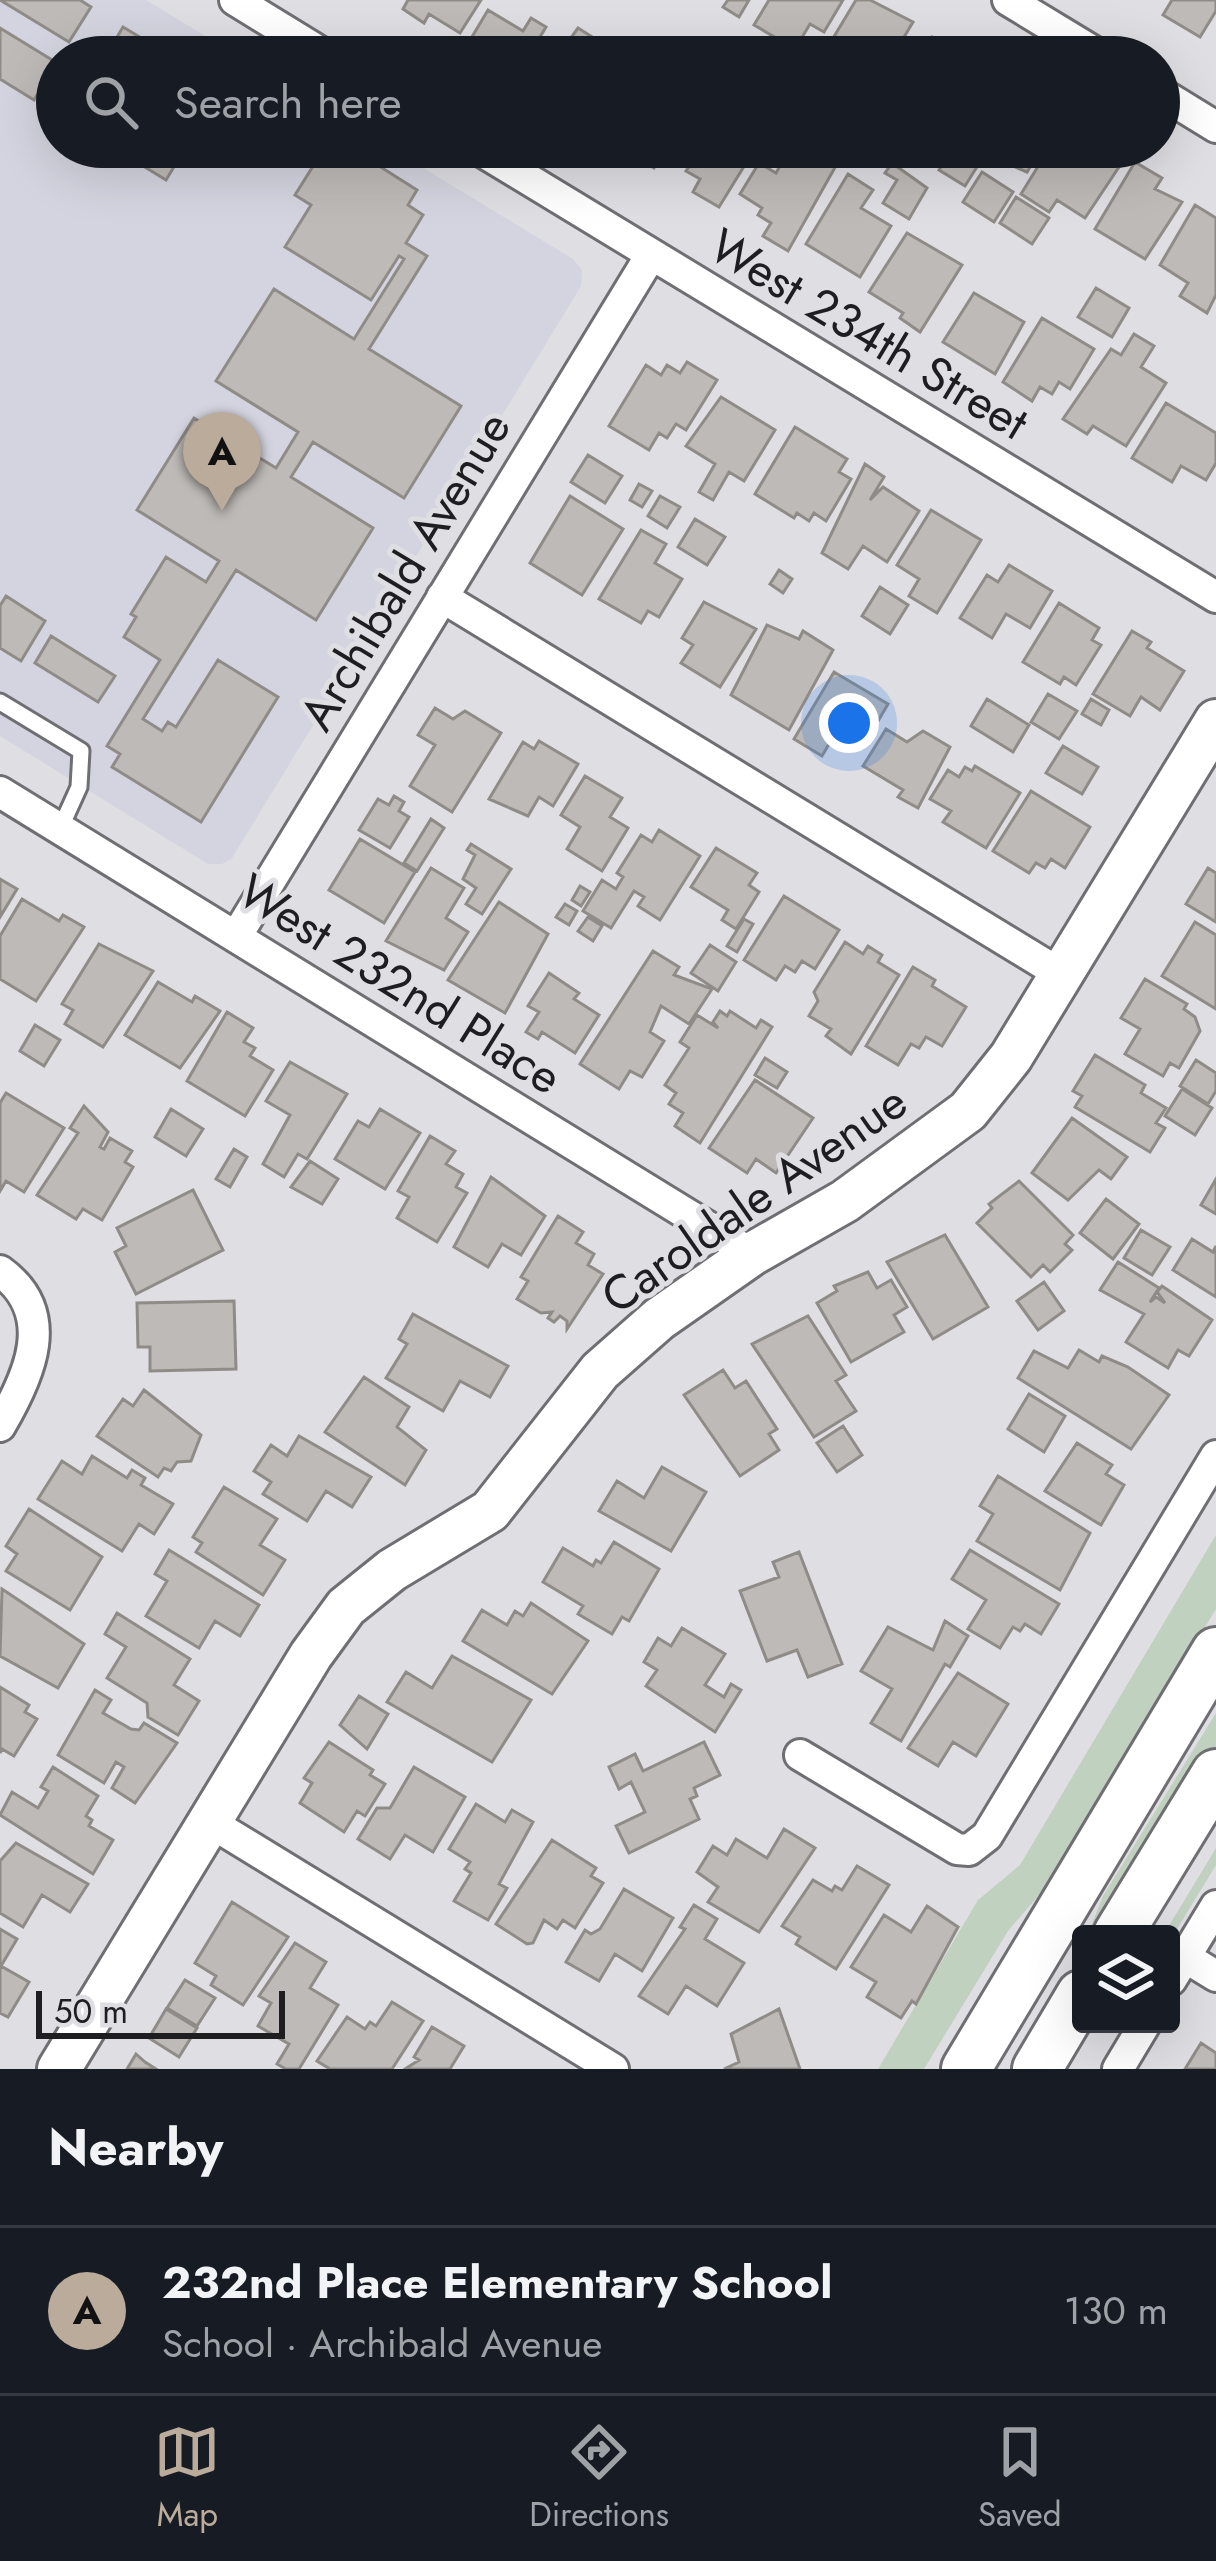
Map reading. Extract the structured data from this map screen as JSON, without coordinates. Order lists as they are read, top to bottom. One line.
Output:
{"streets":{"street":["West 234th Street","Archibald Avenue","West 232nd Place","Caroldale Avenue"]},"crossings":[["West 234th Street","Archibald Avenue"],["Archibald Avenue","West 232nd Place"],["West 232nd Place","Caroldale Avenue"]],"scale_bar":"50 m","page":{"search":"Search here","pins":"A","scale":"50 m","heading":"Nearby","list":[{"mark":"A","name":"232nd Place Elementary School","note":"School · Archibald Avenue","value":"130 m"}],"nav":["Map","Directions","Saved"]}}
